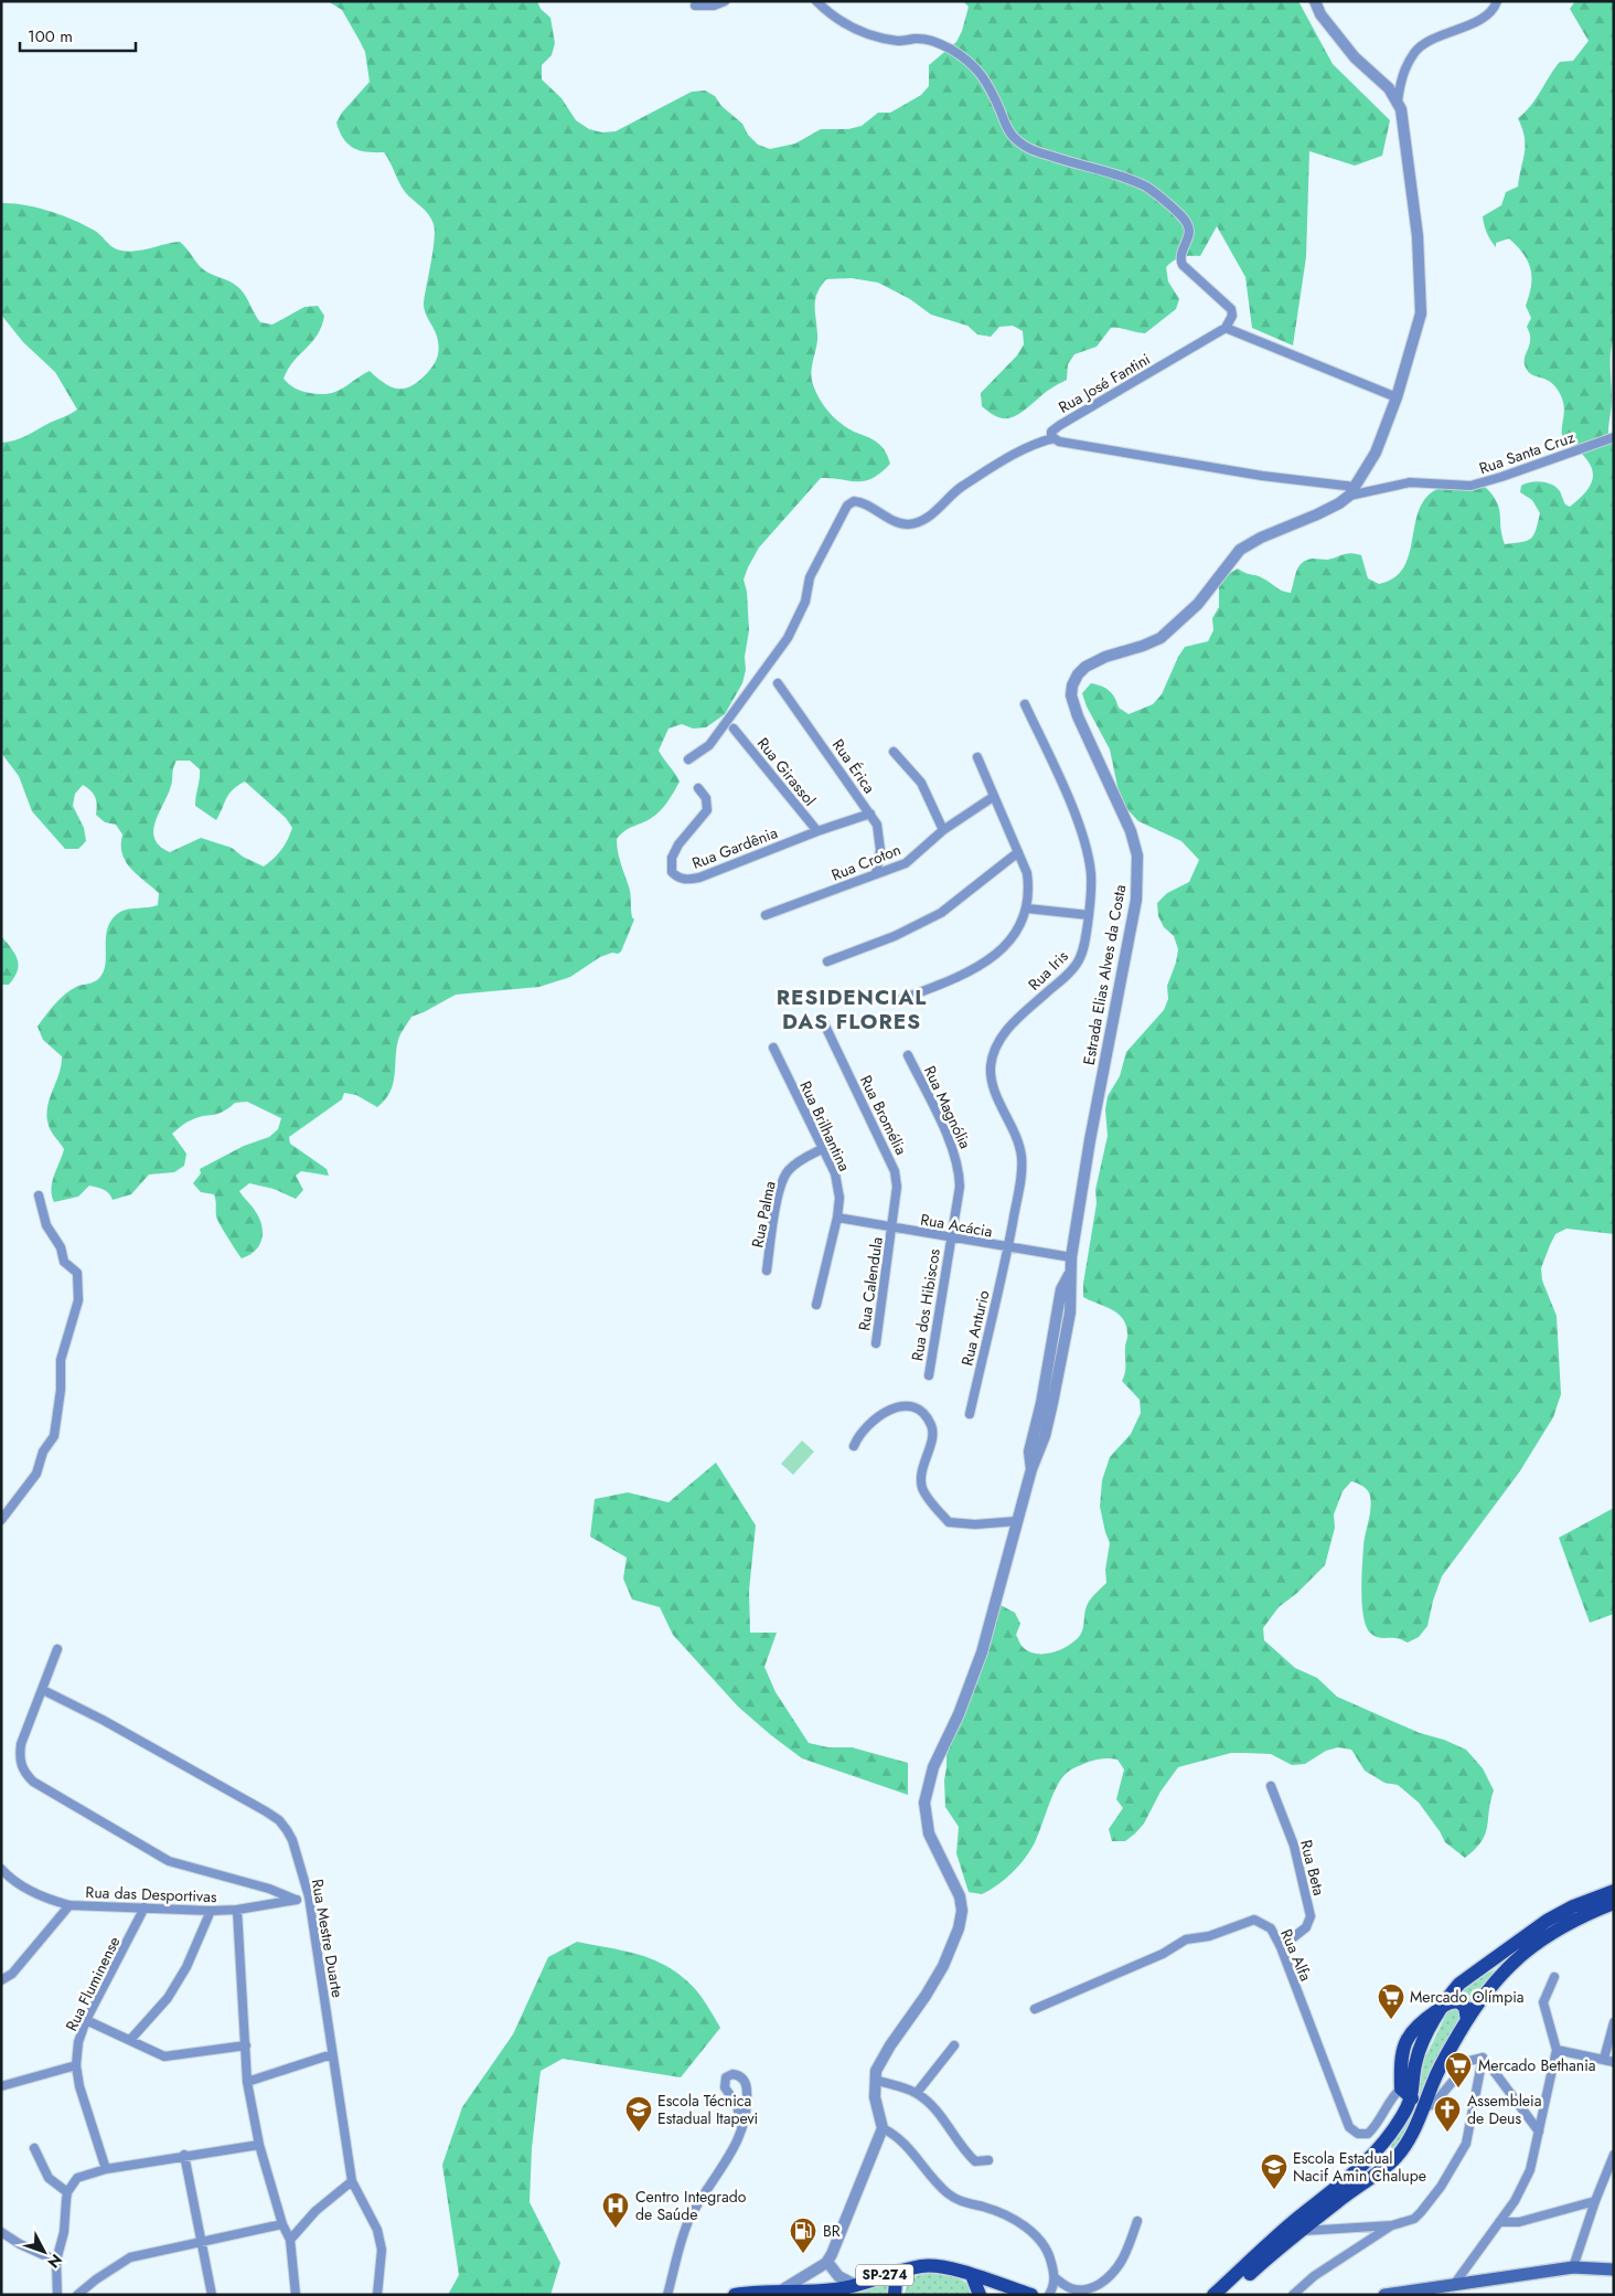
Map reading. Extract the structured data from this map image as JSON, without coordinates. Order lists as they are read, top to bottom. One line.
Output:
{"streets":{"main road":["SP-274"],"street":["Rua José Fantini","Rua Santa Cruz","Rua Érica","Rua Girassol","Rua Gardênia","Rua Croton","Rua Iris","Estrada Elias Alves da Costa","Rua Magnólia","Rua Bromélia","Rua Brilhantina","Rua Palma","Rua Acácia","Rua Calendula","Rua dos Hibiscos","Rua Anturio","Rua Beta","Rua das Desportivas","Rua Mestre Duarte","Rua Alfa","Rua Fluminense"]},"crossings":[["Rua Santa Cruz","Estrada Elias Alves da Costa"],["Rua Érica","Rua Gardênia"],["Rua Érica","Rua Croton"],["Rua Girassol","Rua Gardênia"],["Rua Iris","Rua Acácia"],["Rua Iris","Rua Anturio"],["Estrada Elias Alves da Costa","Rua Acácia"],["Rua Magnólia","Rua Acácia"],["Rua Magnólia","Rua dos Hibiscos"],["Rua Bromélia","Rua Acácia"],["Rua Bromélia","Rua Calendula"],["Rua Brilhantina","Rua Palma"],["Rua Brilhantina","Rua Acácia"],["Rua Acácia","Rua Calendula"],["Rua Acácia","Rua dos Hibiscos"],["Rua Acácia","Rua Anturio"],["Rua Beta","Rua Alfa"],["Rua das Desportivas","Rua Mestre Duarte"],["Rua das Desportivas","Rua Fluminense"]],"districts":["RESIDENCIAL DAS FLORES"],"places":{"supermarket":["Mercado Olímpia","Mercado Bethania"],"school or university":["Escola Técnica Estadual Itapevi","Escola Estadual Nacif Amin Chalupe"],"church":["Assembleia de Deus"],"hospital":["Centro Integrado de Saúde"],"fuel station":["BR"]},"scale_bar":"100 m","north":"bottom right"}
